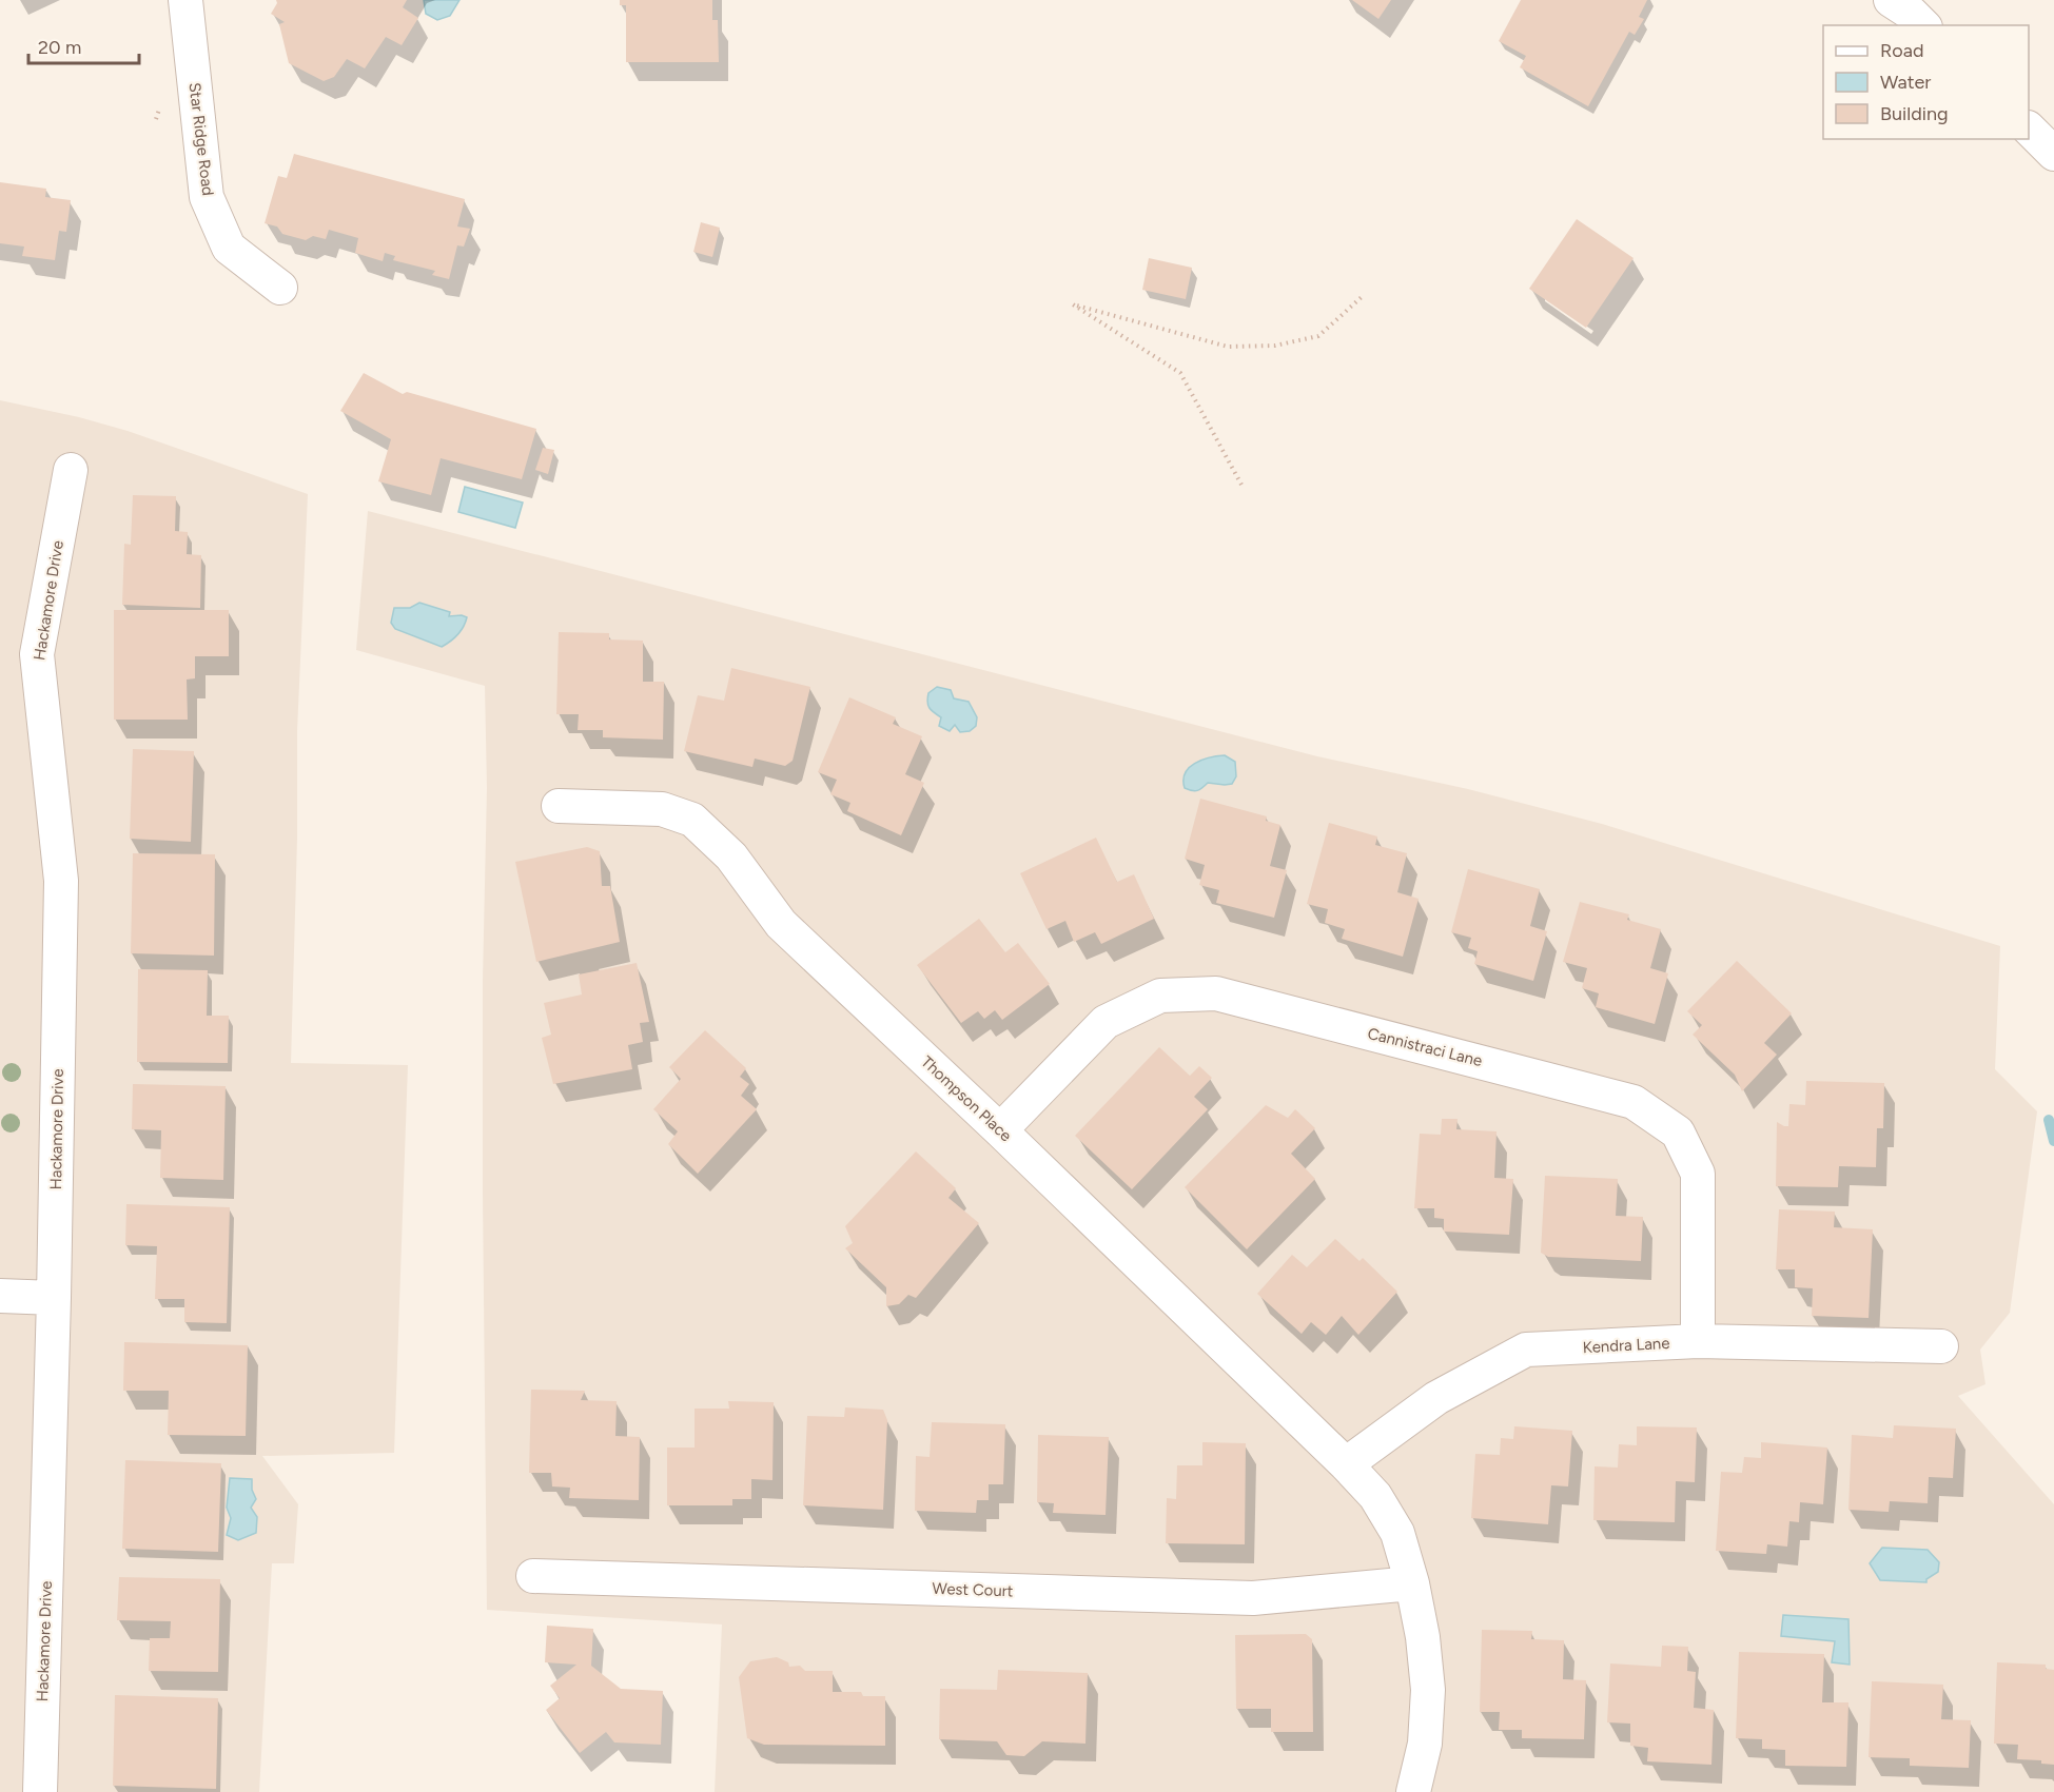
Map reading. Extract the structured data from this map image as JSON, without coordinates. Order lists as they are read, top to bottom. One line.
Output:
{"streets":{"street":["Star Ridge Road","Hackamore Drive","Cannistraci Lane","Thompson Place","Kendra Lane","West Court"]},"crossings":[["Cannistraci Lane","Thompson Place"],["Cannistraci Lane","Kendra Lane"],["Thompson Place","Kendra Lane"],["Thompson Place","West Court"]],"legend":["Road","Water","Building"],"scale_bar":"20 m"}
